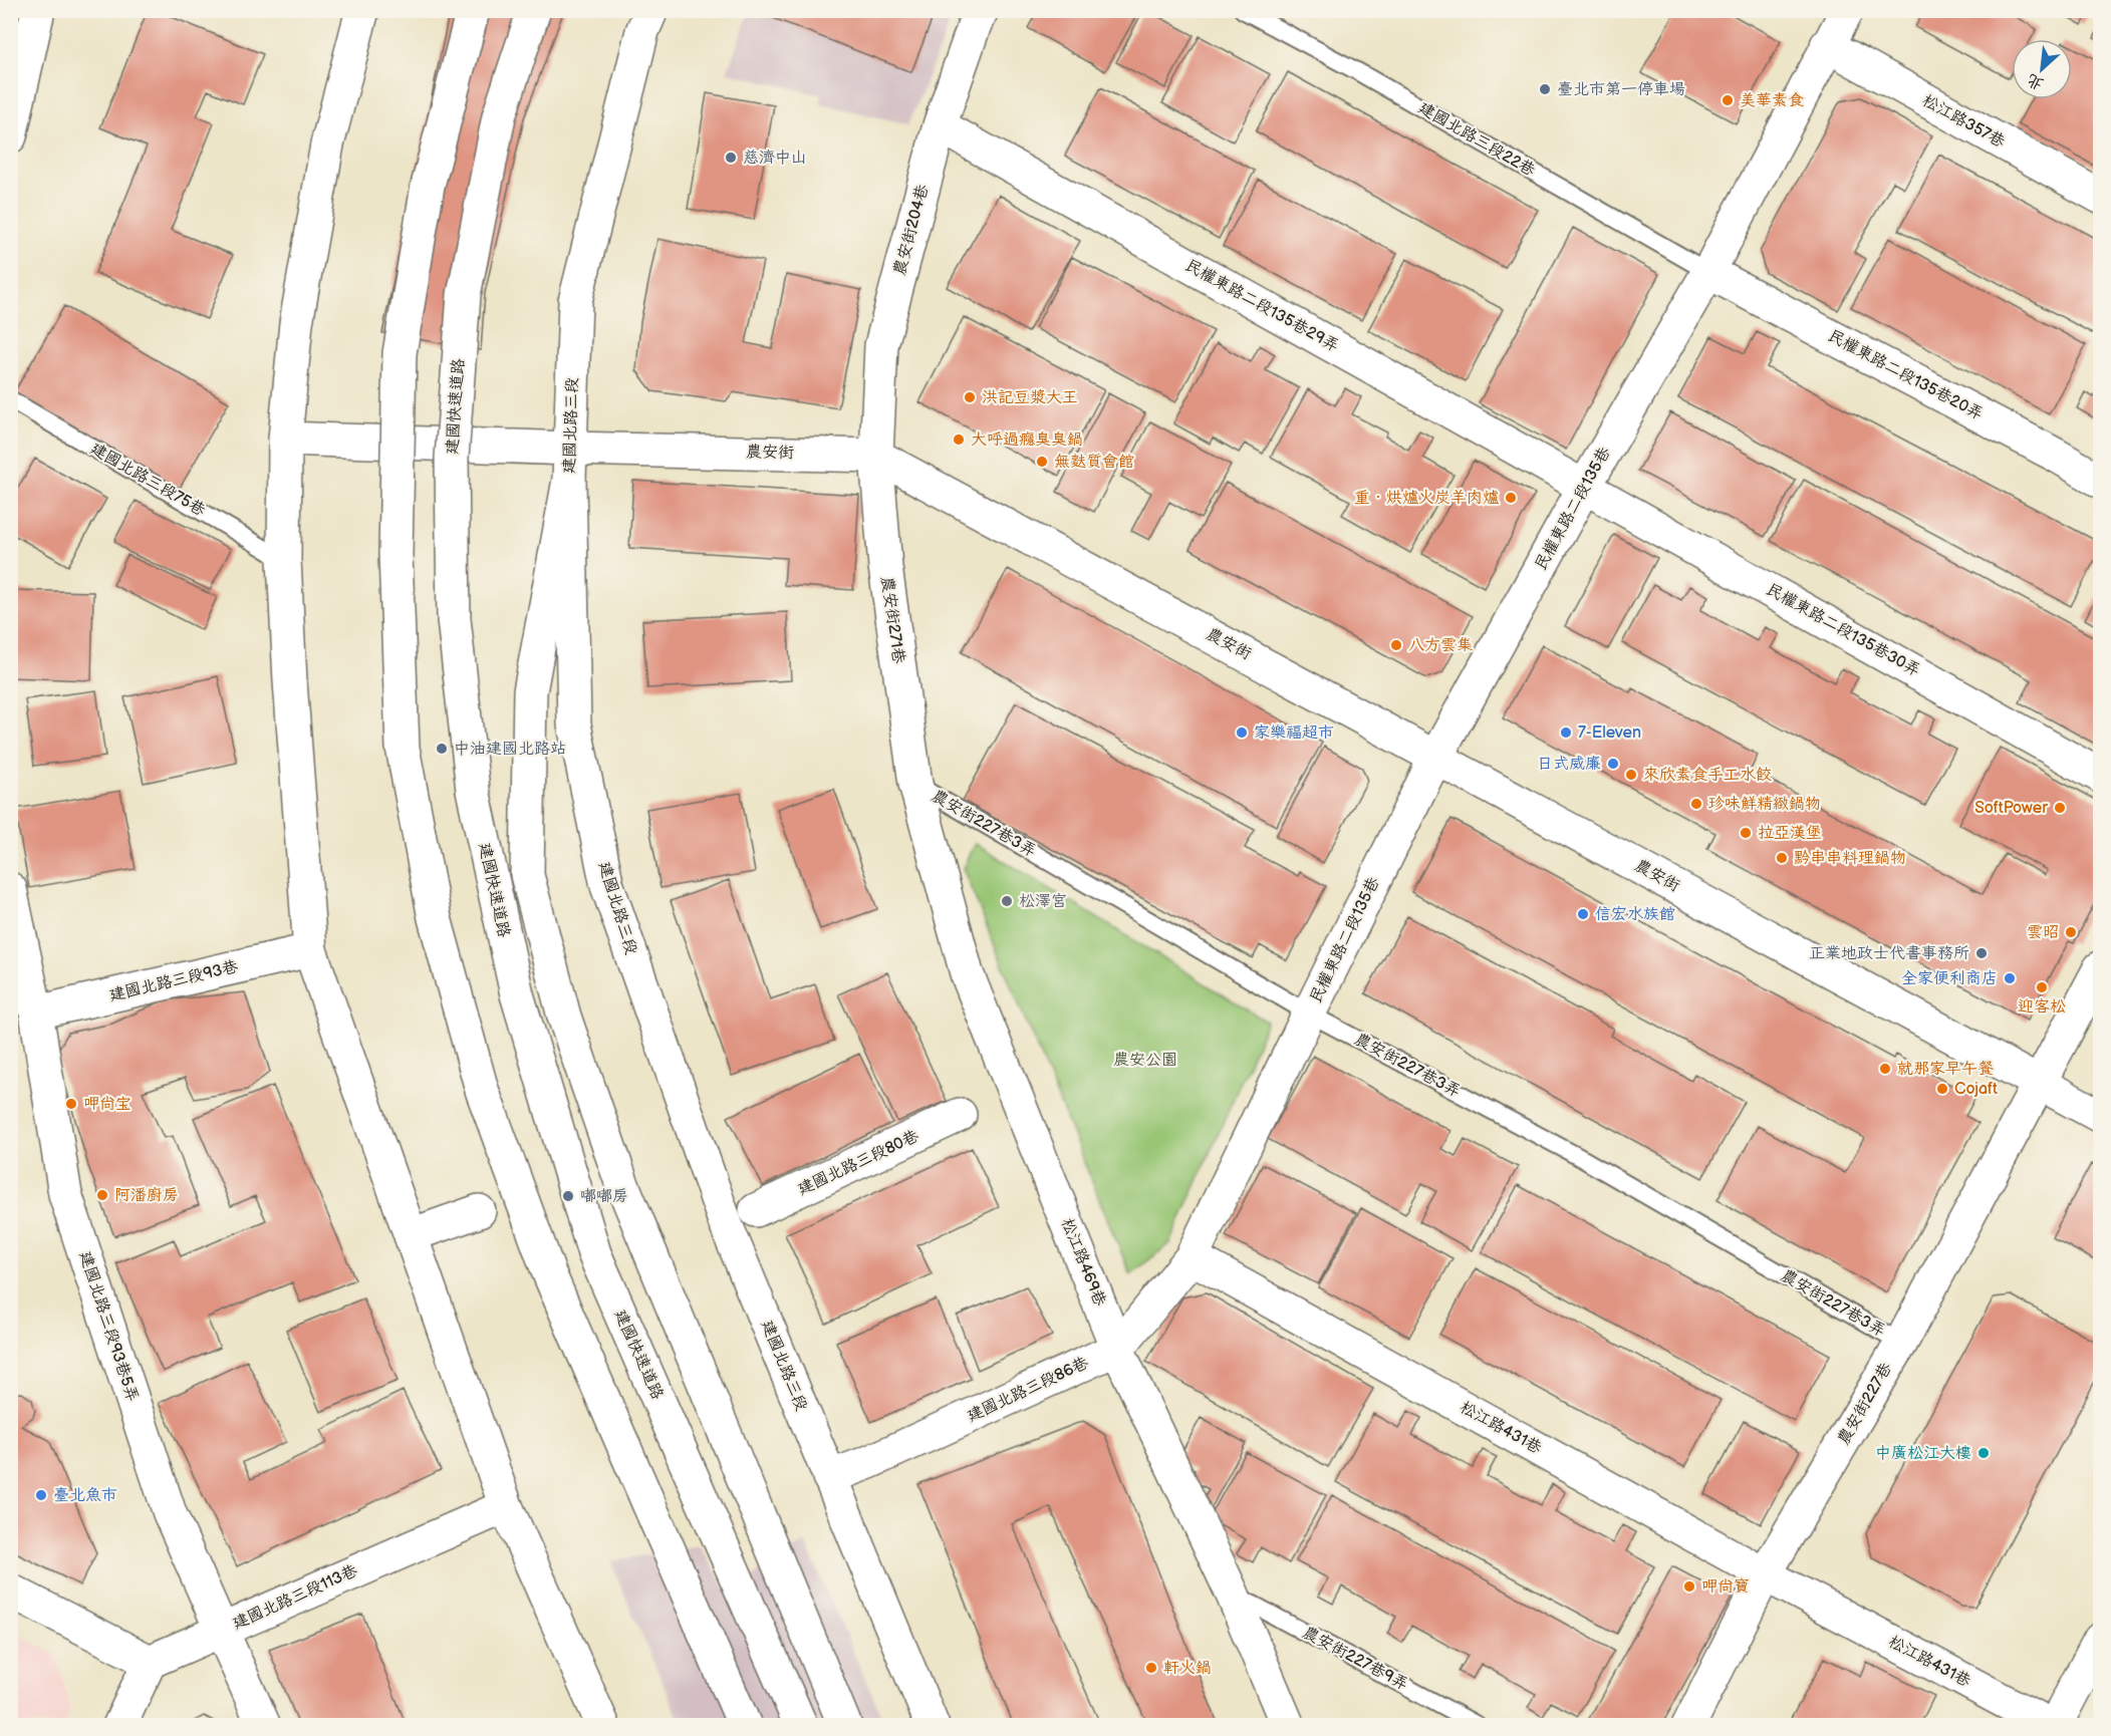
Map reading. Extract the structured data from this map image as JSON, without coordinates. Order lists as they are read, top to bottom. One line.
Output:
{"streets":{"main road":["松江路357巷","農安街204巷","民權東路二段135巷29弄","民權東路二段135巷20弄","建國快速道路","建國北路三段","農安街","民權東路二段135巷","農安街271巷","民權東路二段135巷30弄","建國北路三段93巷","建國北路三段80巷","松江路469巷","建國北路三段93巷5弄","建國北路三段86巷","農安街227巷","松江路431巷","建國北路三段113巷"],"lane":["建國北路三段22巷","建國北路三段75巷","農安街227巷3弄","農安街227巷9弄"]},"crossings":[["松江路357巷","民權東路二段135巷"],["建國北路三段22巷","民權東路二段135巷20弄"],["建國北路三段22巷","民權東路二段135巷"],["農安街204巷","民權東路二段135巷29弄"],["農安街204巷","農安街"],["農安街204巷","農安街271巷"],["民權東路二段135巷29弄","民權東路二段135巷"],["民權東路二段135巷29弄","民權東路二段135巷30弄"],["民權東路二段135巷20弄","民權東路二段135巷"],["建國北路三段","農安街"],["建國北路三段","建國北路三段86巷"],["農安街","民權東路二段135巷"],["農安街","農安街271巷"],["農安街","農安街227巷"],["民權東路二段135巷","民權東路二段135巷30弄"],["民權東路二段135巷","農安街227巷3弄"],["農安街271巷","農安街227巷3弄"],["農安街271巷","松江路469巷"],["農安街227巷3弄","松江路469巷"],["農安街227巷3弄","農安街227巷"],["建國北路三段93巷","建國北路三段93巷5弄"],["松江路469巷","建國北路三段86巷"],["松江路469巷","農安街227巷9弄"],["建國北路三段93巷5弄","建國北路三段113巷"],["建國北路三段86巷","松江路431巷"],["農安街227巷","松江路431巷"]],"parks":["農安公園"],"places":["臺北市第一停車場","美華素食","慈濟中山","洪記豆漿大王","大呼過癮臭臭鍋","無麩質會館","重‧烘爐火炭羊肉爐","八方雲集","家樂福超市","7-Eleven","中油建國北路站","日式威廉","來欣素食手工水餃","珍味鮮精緻鍋物","SoftPower","拉亞漢堡","黔串串料理鍋物","松澤宮","信宏水族館","雲昭","正業地政士代書事務所","全家便利商店","迎客松","就那家早午餐","Cojaft","呷尚宝","阿潘廚房","嘟嘟房","中廣松江大樓","臺北魚市","呷尚寶","軒火鍋"],"north":"bottom left"}
